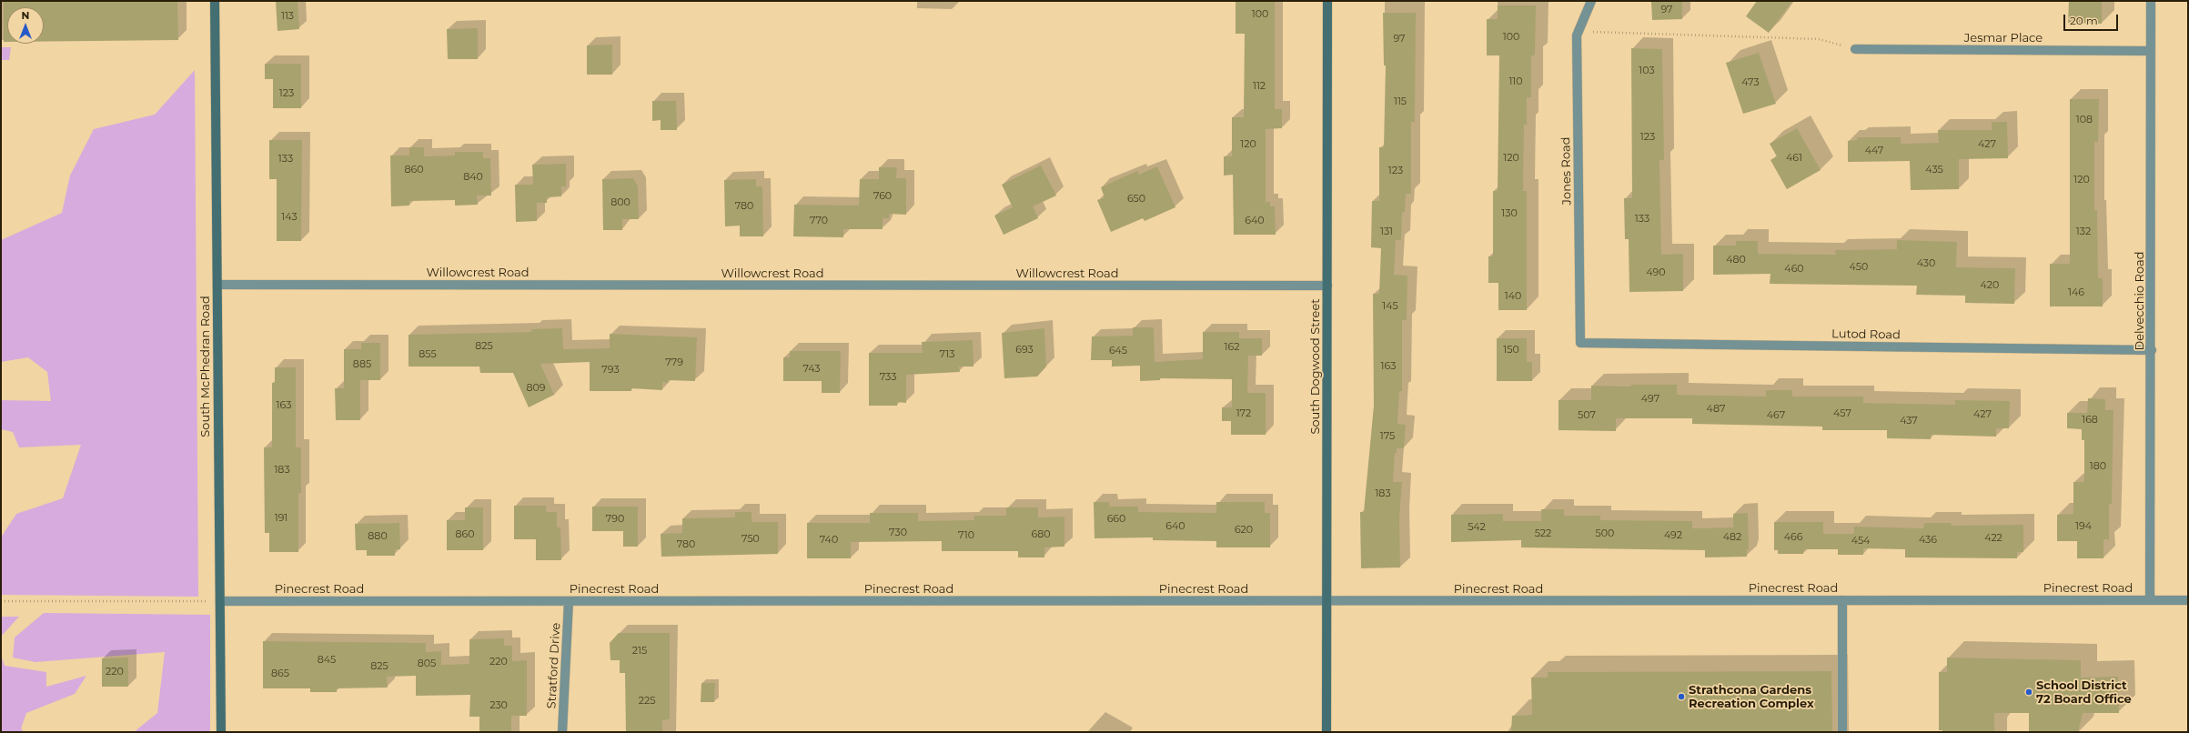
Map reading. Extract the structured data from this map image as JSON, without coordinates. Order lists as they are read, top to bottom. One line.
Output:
{"streets":{"street":["Jesmar Place","Jones Road","Willowcrest Road","Delvecchio Road","Lutod Road","South McPhedran Road","South Dogwood Street","Pinecrest Road","Stratford Drive"]},"crossings":[["Jesmar Place","Delvecchio Road"],["Jones Road","Lutod Road"],["Willowcrest Road","South McPhedran Road"],["Willowcrest Road","South Dogwood Street"],["Delvecchio Road","Lutod Road"],["Delvecchio Road","Pinecrest Road"],["South McPhedran Road","Pinecrest Road"],["South Dogwood Street","Pinecrest Road"],["Pinecrest Road","Stratford Drive"]],"places":["School District 72 Board Office","Strathcona Gardens Recreation Complex"],"house_numbers":["97","100","113","100","97","103","110","473","112","123","115","108","123","120","427","447","120","461","133","860","435","123","840","120","760","650","800","780","130","143","133","770","640","131","132","480","430","450","460","490","420","146","140","145","825","162","693","150","645","855","713","779","885","163","743","793","733","809","497","163","487","172","457","427","507","467","168","437","175","180","183","183","191","790","660","640","194","542","620","730","522","500","860","680","710","492","880","482","466","422","750","740","436","454","780","215","845","220","805","825","220","865","225","230"],"scale_bar":"20 m","north":"top"}
